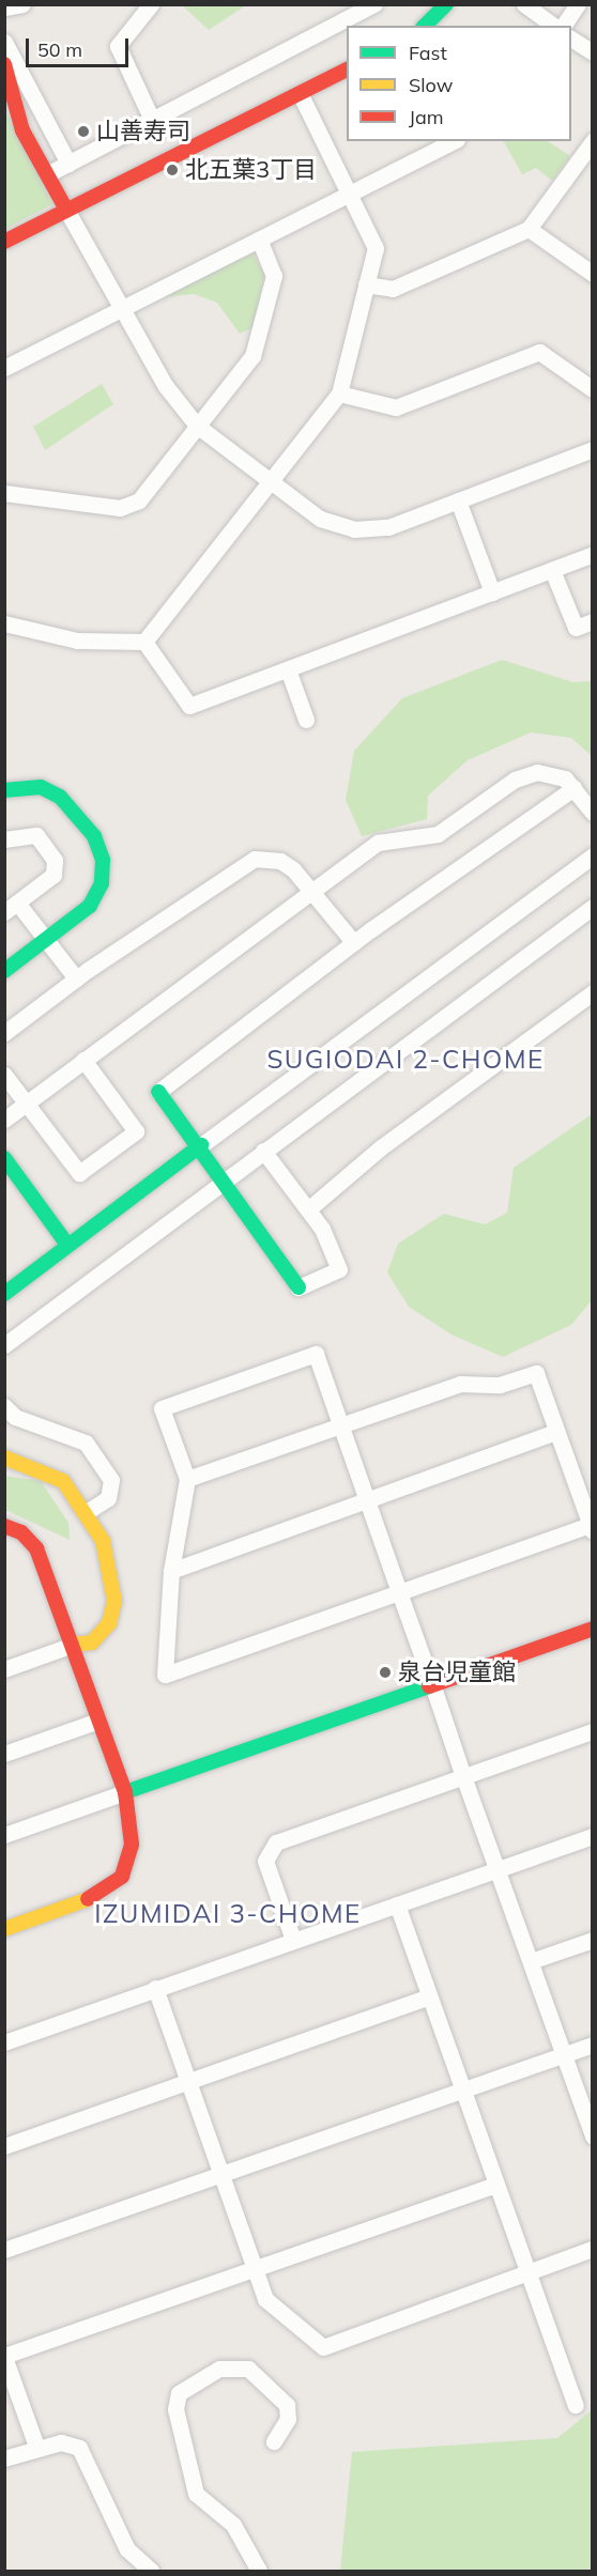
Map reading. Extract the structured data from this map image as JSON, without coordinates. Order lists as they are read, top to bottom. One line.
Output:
{"districts":["SUGIODAI 2-CHOME","IZUMIDAI 3-CHOME"],"places":["山善寿司","北五葉3丁目","泉台児童館"],"legend":["Fast","Slow","Jam"],"scale_bar":"50 m"}
